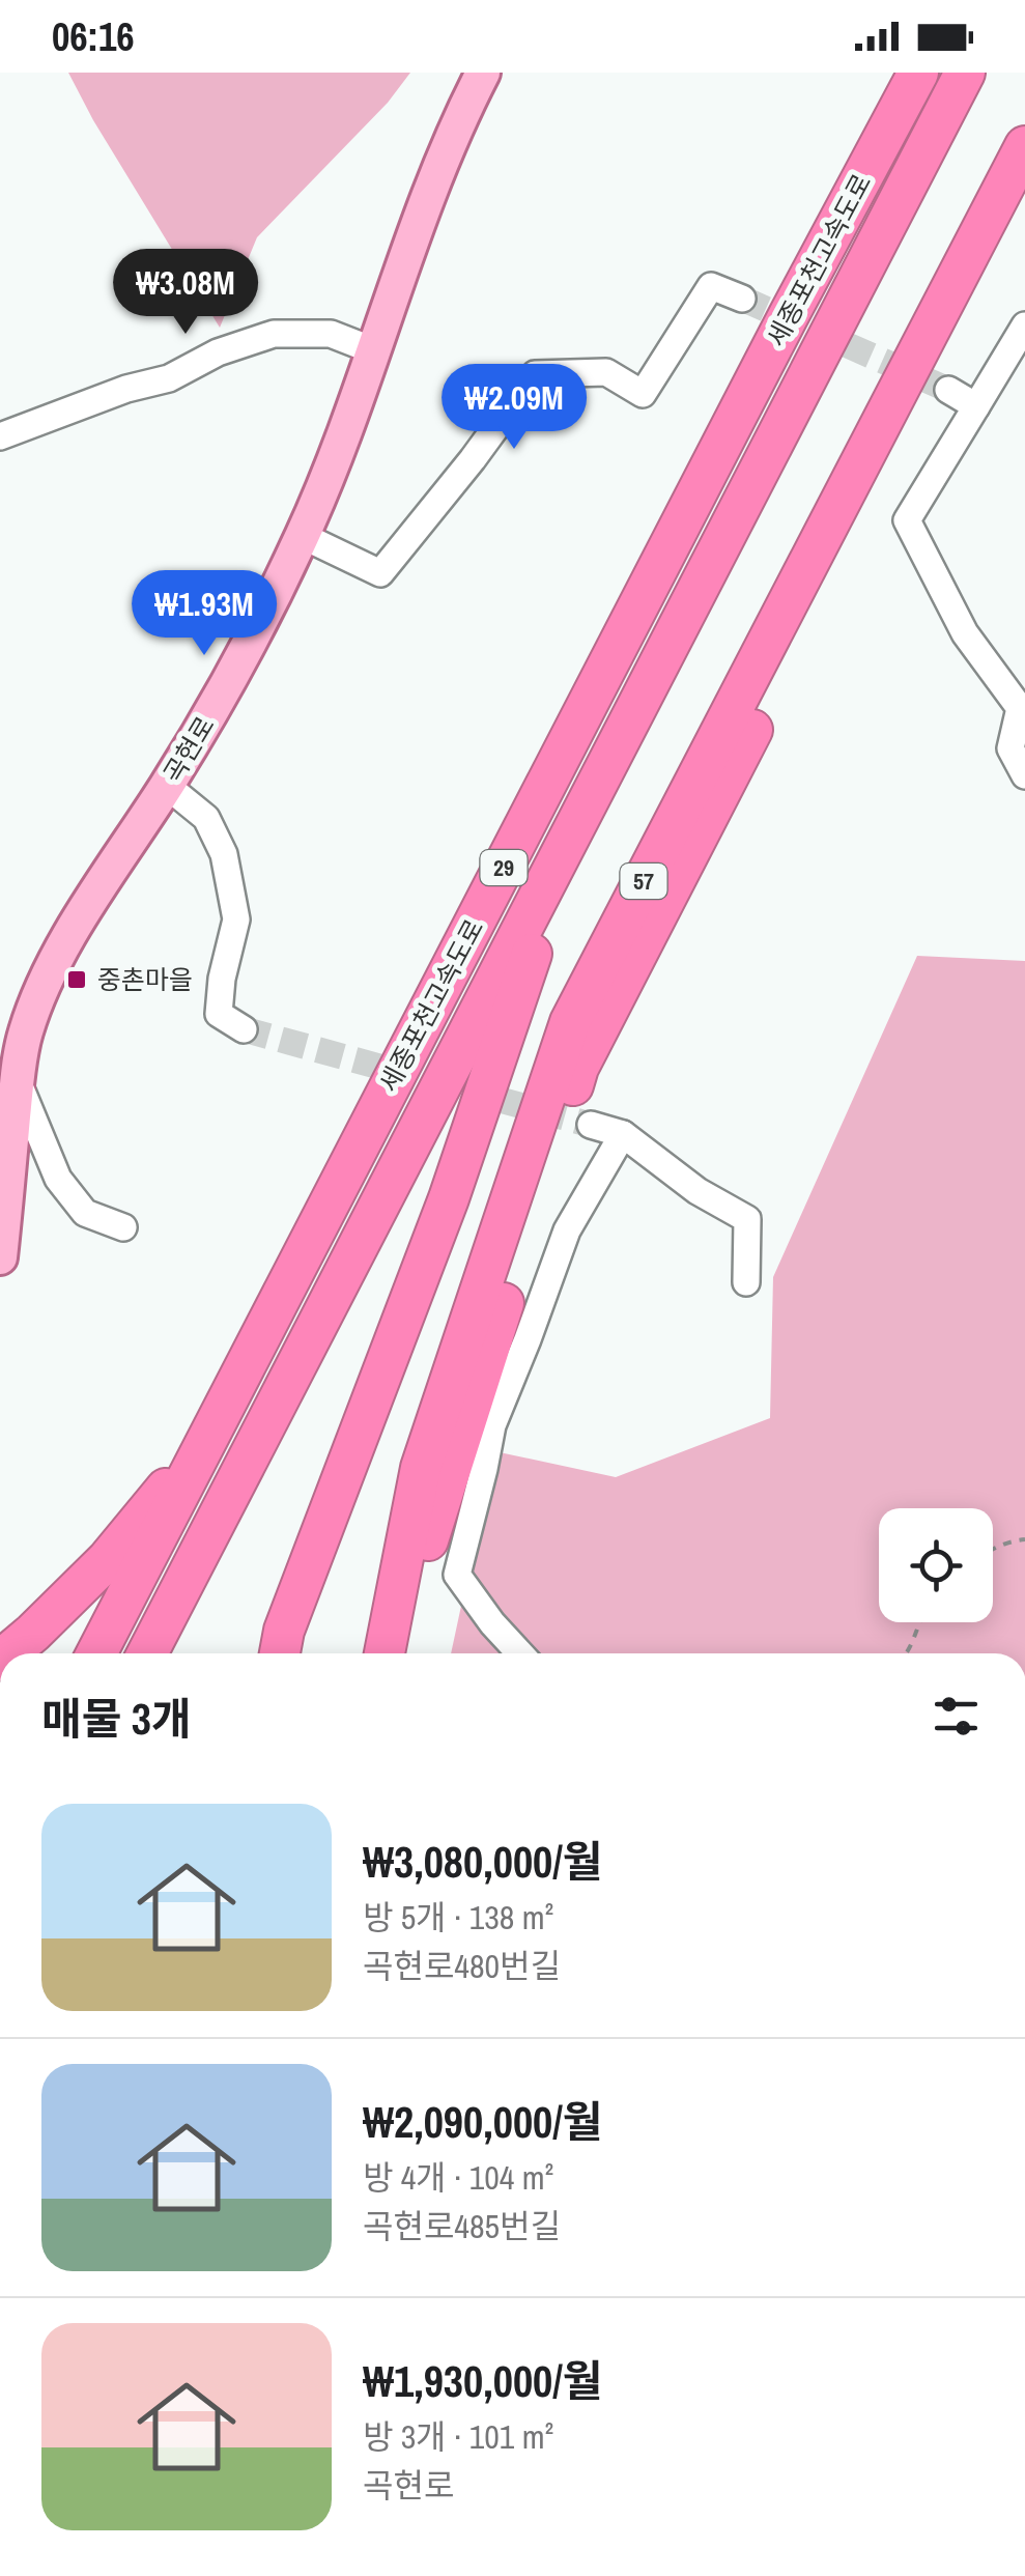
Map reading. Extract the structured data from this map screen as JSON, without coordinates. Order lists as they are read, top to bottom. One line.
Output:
{"streets":{"highway":["세종포천고속도로","29","57"],"main road":["곡현로"]},"places":{"transit":["중촌마을"]},"page":{"status":"06:16","price":["₩3.08M","₩2.09M","₩1.93M"],"heading":"매물 3개","list":[{"name":"₩3,080,000/월","note":"방 5개 · 138 m² · 곡현로480번길"},{"name":"₩2,090,000/월","note":"방 4개 · 104 m² · 곡현로485번길"},{"name":"₩1,930,000/월","note":"방 3개 · 101 m² · 곡현로"}]}}
